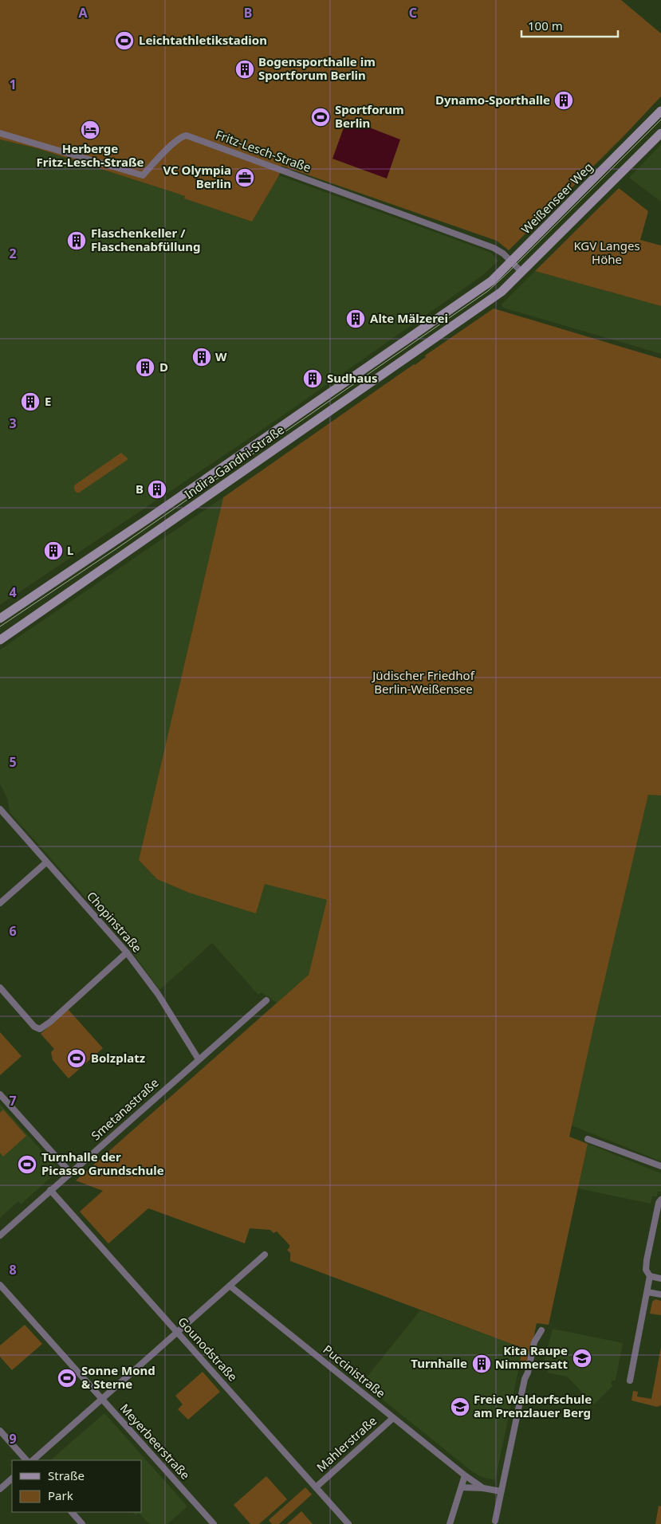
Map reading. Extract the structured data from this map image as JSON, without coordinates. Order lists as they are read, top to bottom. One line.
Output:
{"streets":{"main road":["Weißenseer Weg","Indira-Gandhi-Straße"],"street":["Fritz-Lesch-Straße","Chopinstraße","Smetanastraße","Gounodstraße","Puccinistraße","Meyerbeerstraße","Mahlerstraße"]},"crossings":[["Fritz-Lesch-Straße","Weißenseer Weg"],["Fritz-Lesch-Straße","Indira-Gandhi-Straße"],["Weißenseer Weg","Indira-Gandhi-Straße"],["Chopinstraße","Smetanastraße"],["Smetanastraße","Gounodstraße"],["Gounodstraße","Mahlerstraße"],["Puccinistraße","Mahlerstraße"]],"parks":["KGV Langes Höhe","Jüdischer Friedhof Berlin-Weißensee"],"places":{"sports":["Leichtathletikstadion","Sportforum Berlin","Bolzplatz","Turnhalle der Picasso Grundschule","Sonne Mond & Sterne"],"building":["Bogensporthalle im Sportforum Berlin","Dynamo-Sporthalle","Flaschenkeller / Flaschenabfüllung","Alte Mälzerei","W","D","Sudhaus","E","B","L","Turnhalle"],"hotel":["Herberge Fritz-Lesch-Straße"],"office":["VC Olympia Berlin"],"school or university":["Kita Raupe Nimmersatt","Freie Waldorfschule am Prenzlauer Berg"]},"legend":["Straße","Park"],"scale_bar":"100 m","grid":{"columns":["A","B","C"],"rows":["1","2","3","4","5","6","7","8","9"]}}
